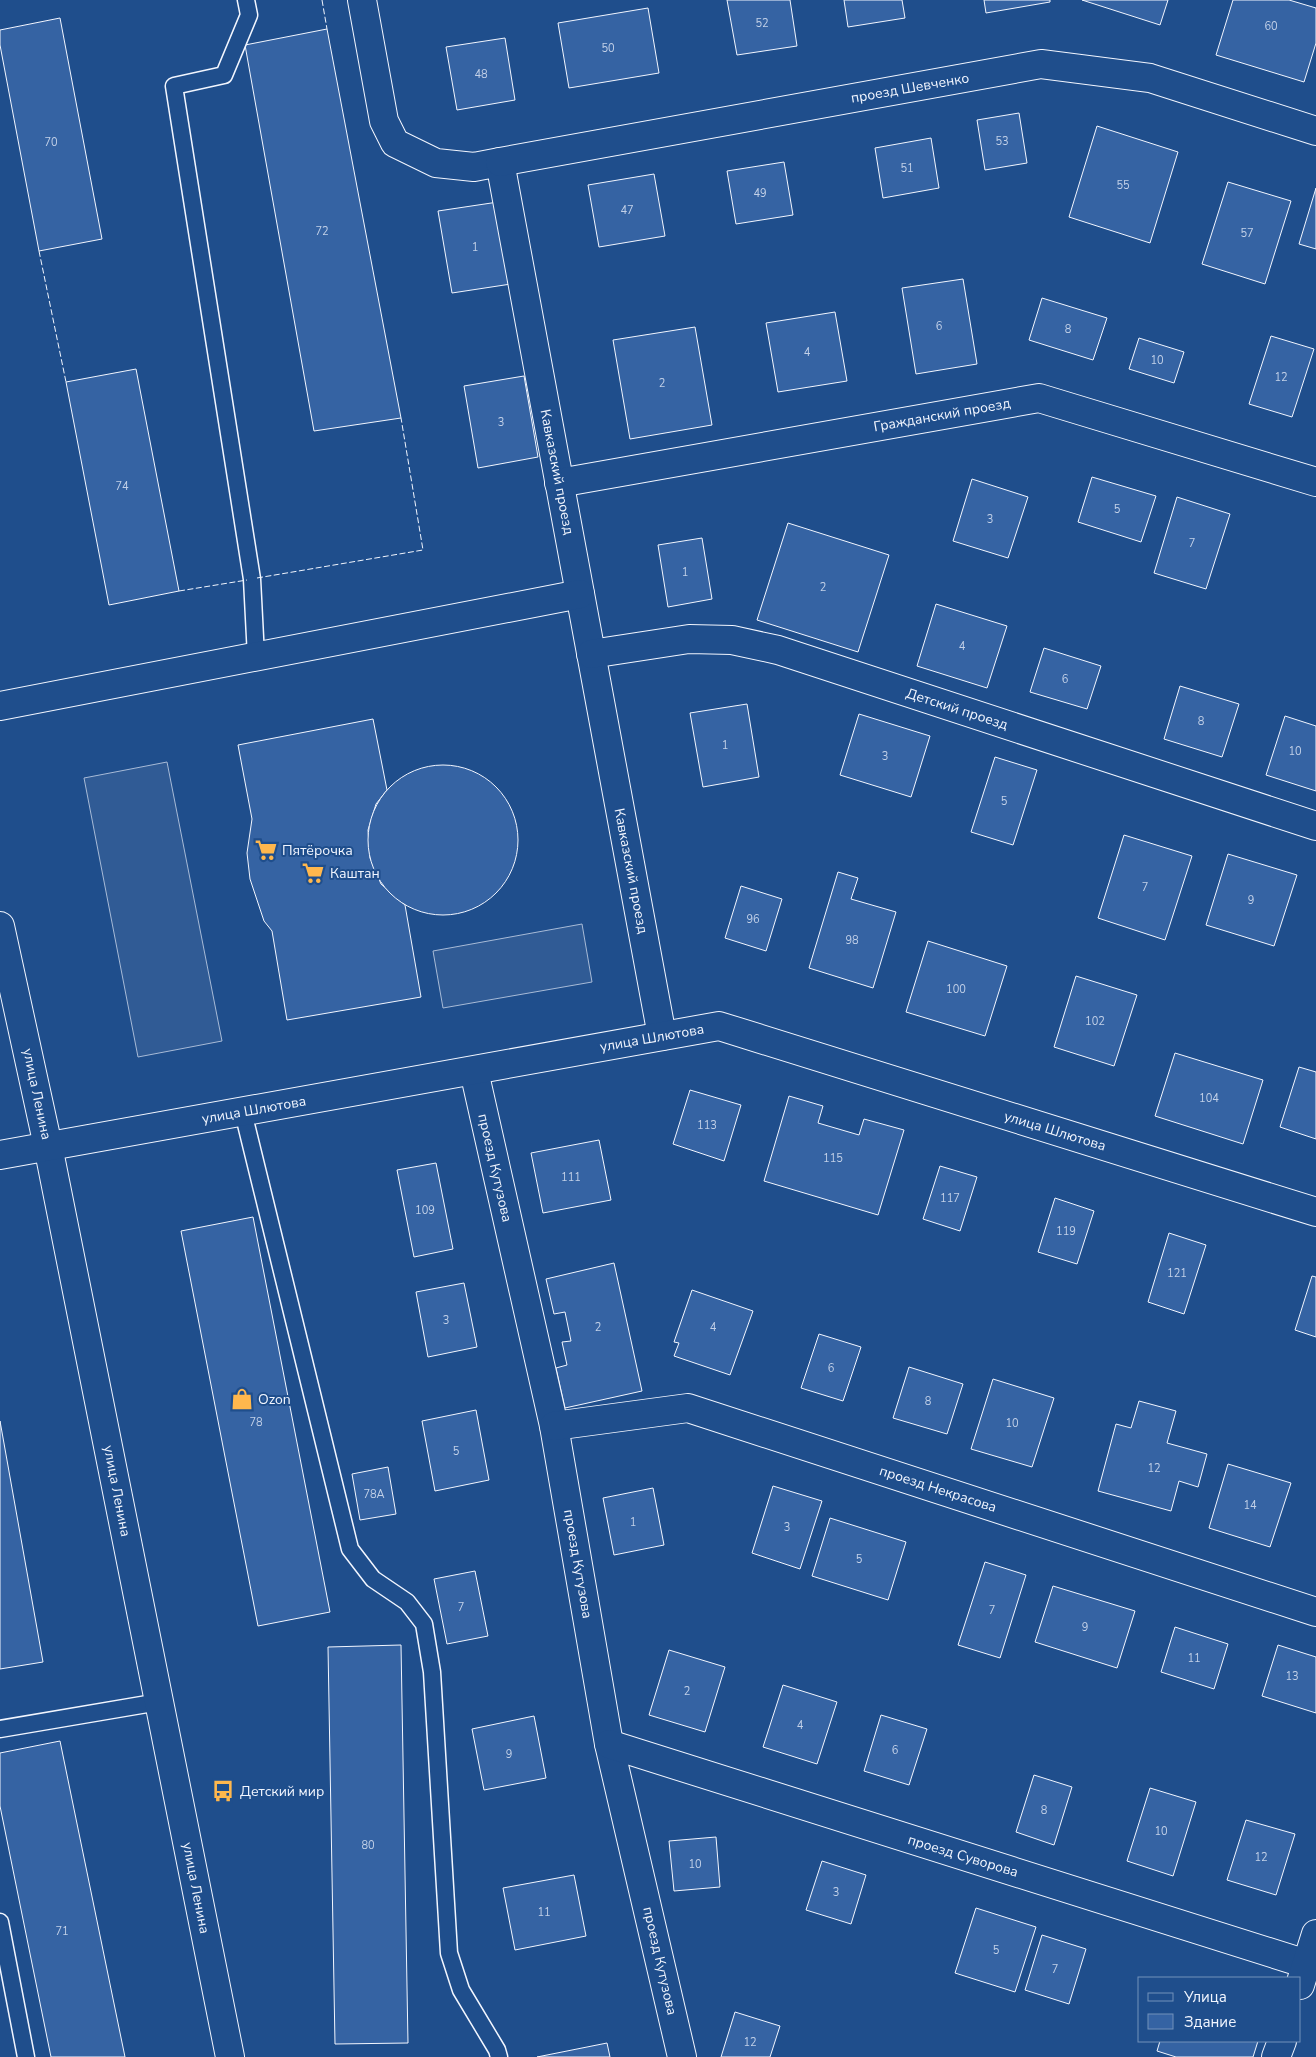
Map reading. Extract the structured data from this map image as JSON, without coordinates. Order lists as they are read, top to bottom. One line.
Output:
{"streets":{"street":["проезд Шевченко","Гражданский проезд","Кавказский проезд","Детский проезд","улица Шлютова","улица Ленина","проезд Кутузова","проезд Некрасова","проезд Суворова"]},"crossings":[["проезд Шевченко","Кавказский проезд"],["Гражданский проезд","Кавказский проезд"],["Кавказский проезд","Детский проезд"],["Кавказский проезд","улица Шлютова"],["улица Шлютова","улица Ленина"],["улица Шлютова","проезд Кутузова"],["проезд Кутузова","проезд Некрасова"],["проезд Кутузова","проезд Суворова"]],"places":{"supermarket":["Пятёрочка","Каштан"],"shop":["Ozon"],"bus stop":["Детский мир"]},"house_numbers":["52","60","50","48","53","70","51","55","49","47","72","57","1","6","8","4","10","12","2","3","74","5","3","7","1","2","4","6","8","1","10","3","5","7","9","96","98","100","102","104","113","115","111","117","109","119","121","3","2","4","6","8","78","10","5","12","78А","14","1","3","5","7","7","9","11","13","2","4","6","9","8","10","80","12","10","3","11","71","5","7","12"],"legend":["Улица","Здание"]}
